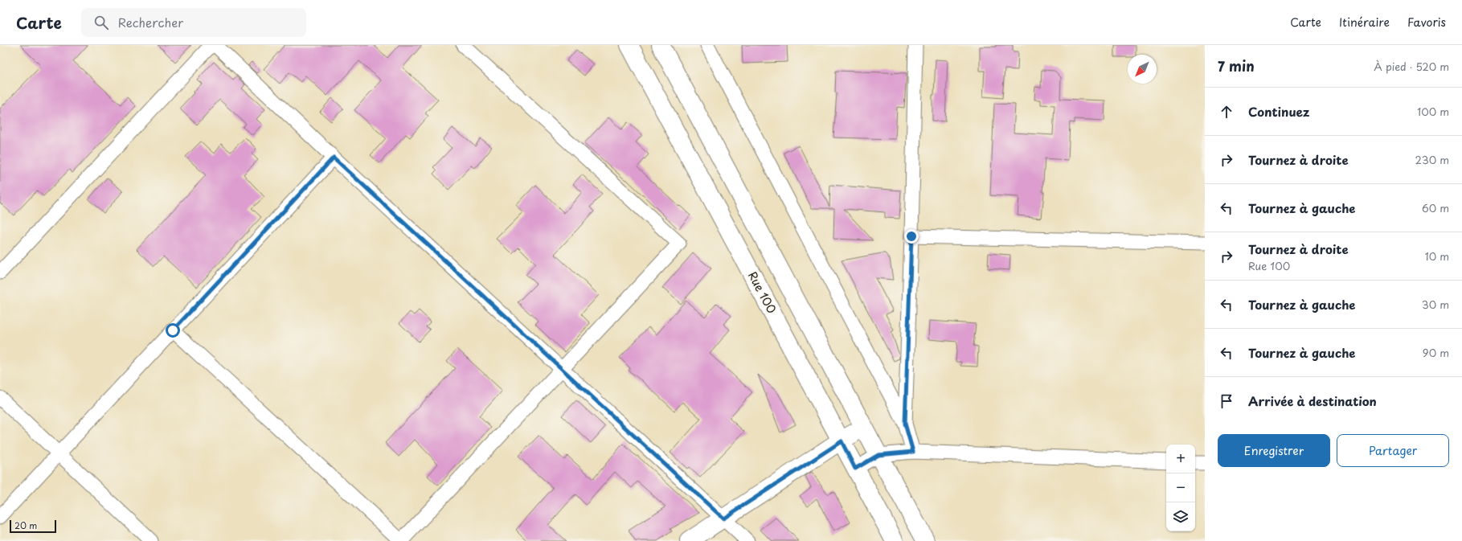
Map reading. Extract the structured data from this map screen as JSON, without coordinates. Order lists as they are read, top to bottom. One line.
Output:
{"streets":{"street":["Rue 100"]},"scale_bar":"20 m","north":"bottom left","page":{"header":"Carte","search":"Rechercher","nav":["Carte","Itinéraire","Favoris"],"heading":["7 min","À pied · 520 m"],"list":[["Continuez","100 m"],["Tournez à droite","230 m"],["Tournez à gauche","60 m"],["Tournez à droite","Rue 100","10 m"],["Tournez à gauche","30 m"],["Tournez à gauche","90 m"],"Arrivée à destination"],"buttons":["Enregistrer","Partager"],"map_buttons":["+","−"],"scale":"20 m"}}
